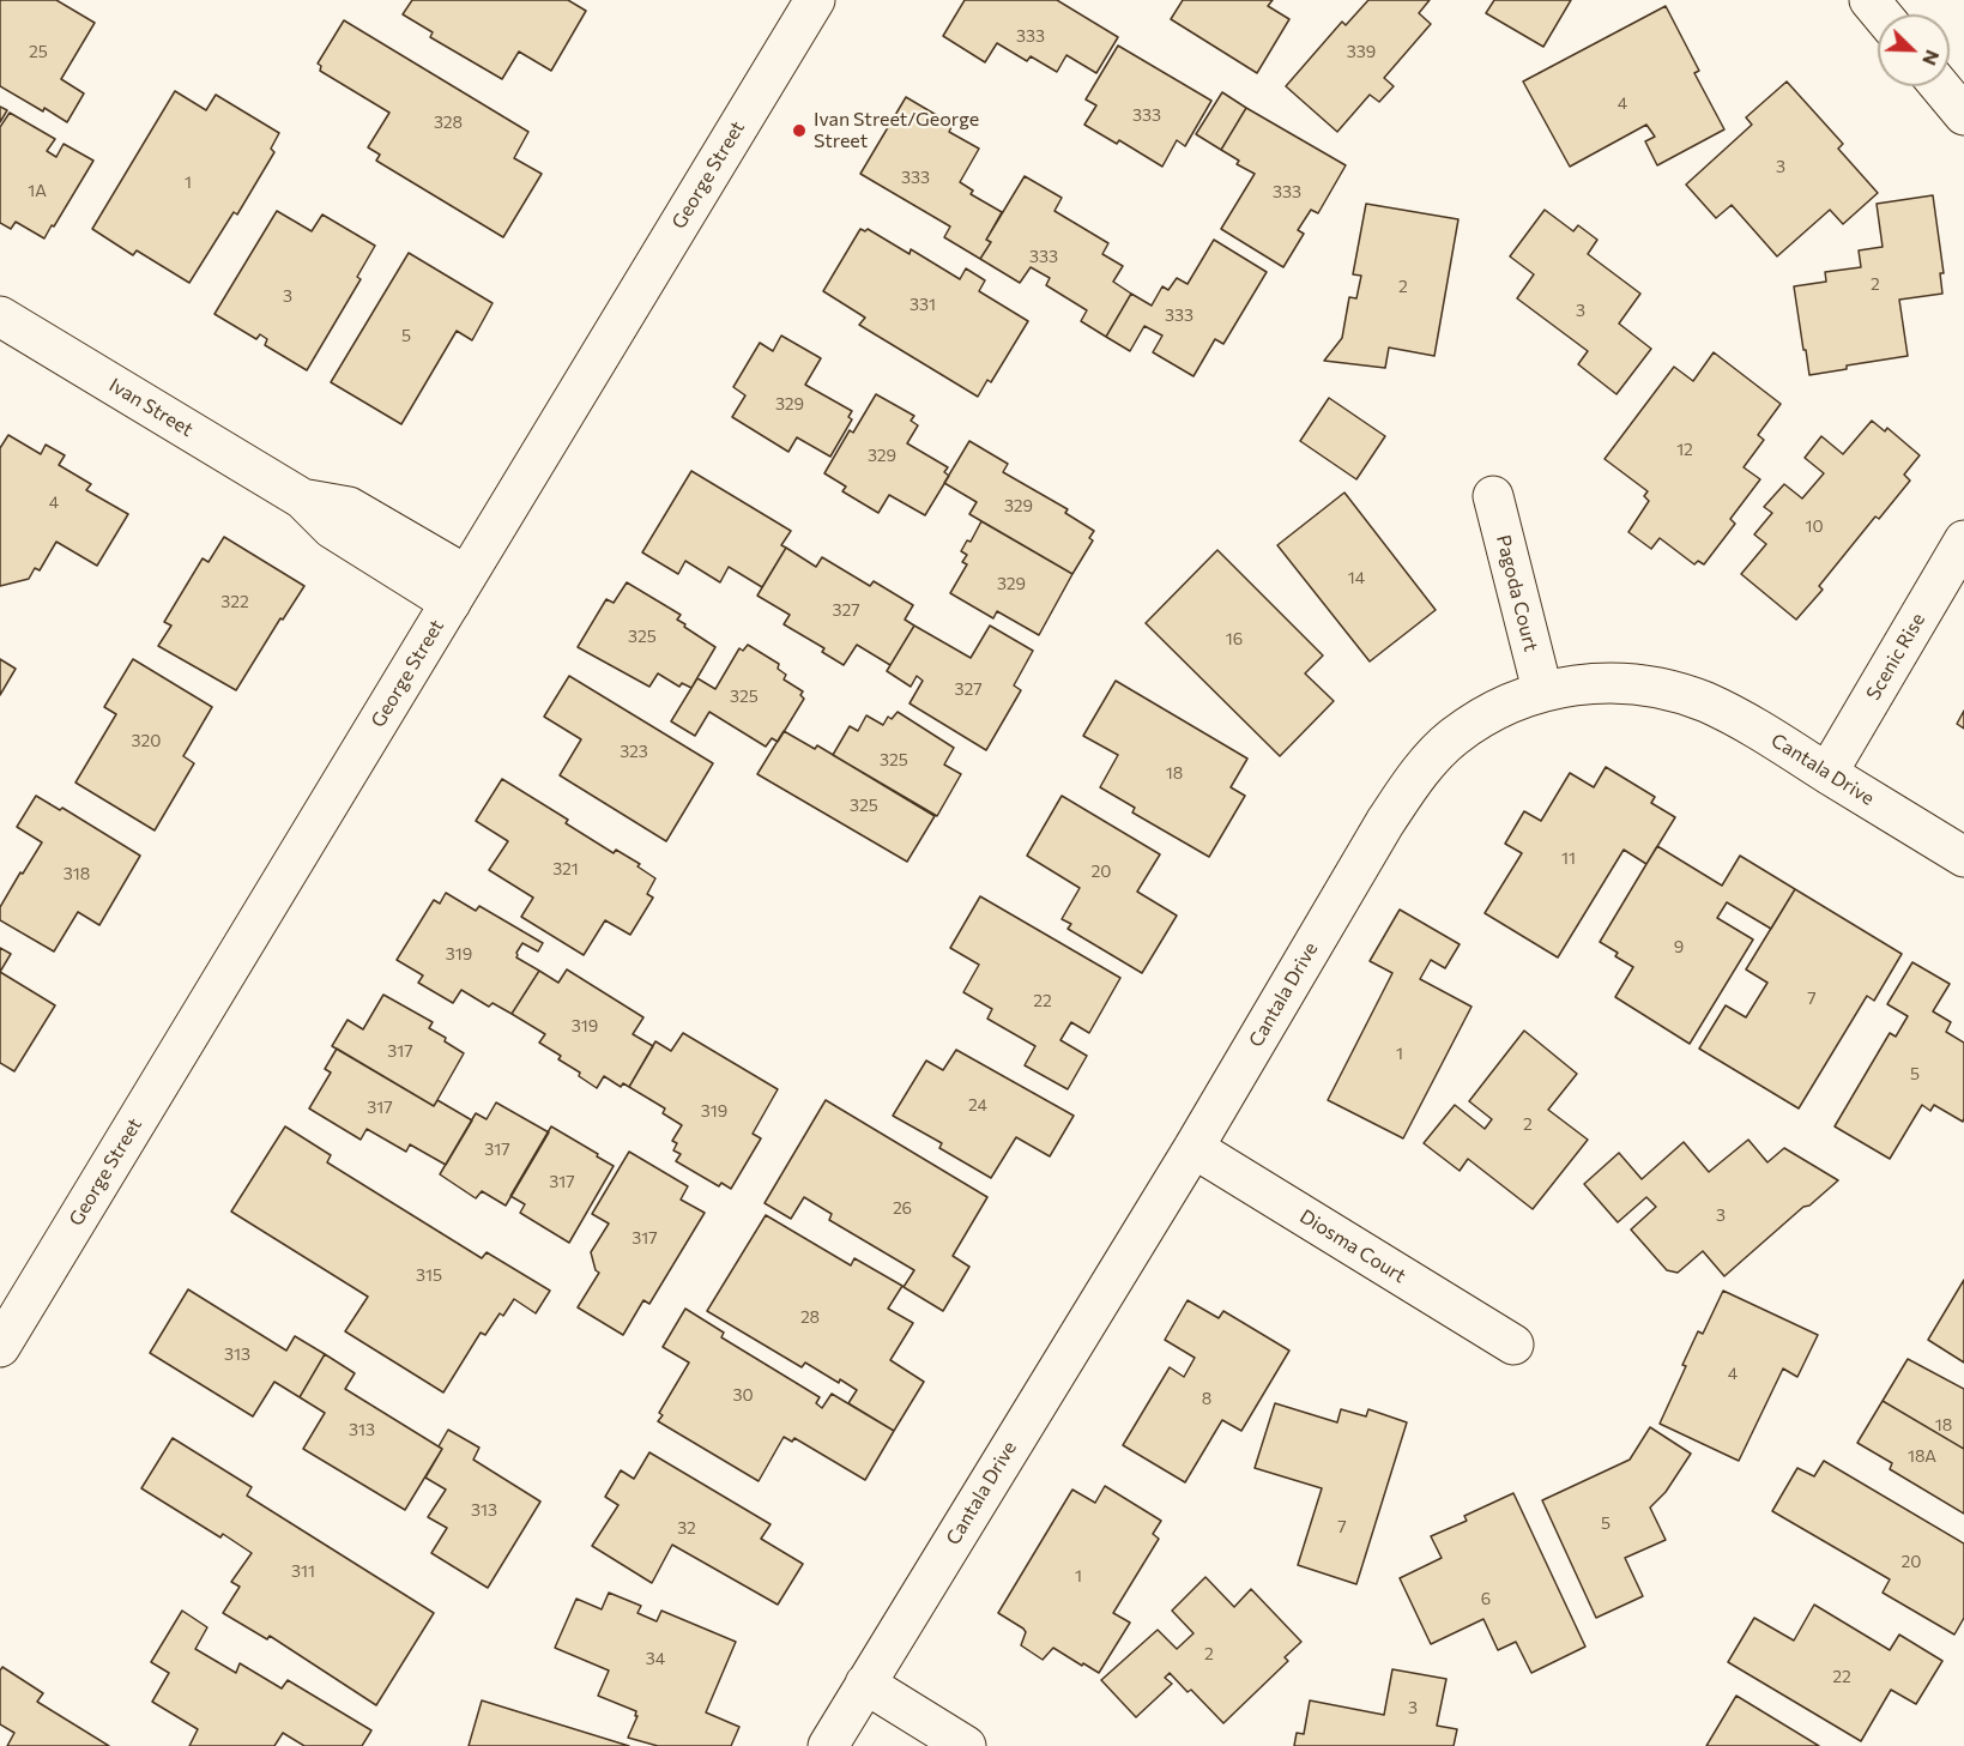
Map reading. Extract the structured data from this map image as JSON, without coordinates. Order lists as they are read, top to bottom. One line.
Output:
{"streets":{"street":["George Street","Ivan Street","Pagoda Court","Scenic Rise","Cantala Drive","Diosma Court"]},"crossings":[["George Street","Ivan Street"],["Pagoda Court","Cantala Drive"],["Scenic Rise","Cantala Drive"],["Cantala Drive","Diosma Court"]],"places":["Ivan Street/George Street"],"house_numbers":["333","25","339","4","333","328","3","333","1","1A","333","333","2","2","3","331","3","333","5","329","12","329","4","329","10","14","329","322","327","325","16","327","325","320","323","325","18","325","11","321","20","318","9","319","7","22","319","317","1","5","24","317","319","2","317","317","26","3","317","315","28","313","4","30","8","18","313","18A","313","5","7","32","20","311","1","6","2","34","22","3"],"north":"bottom right"}
